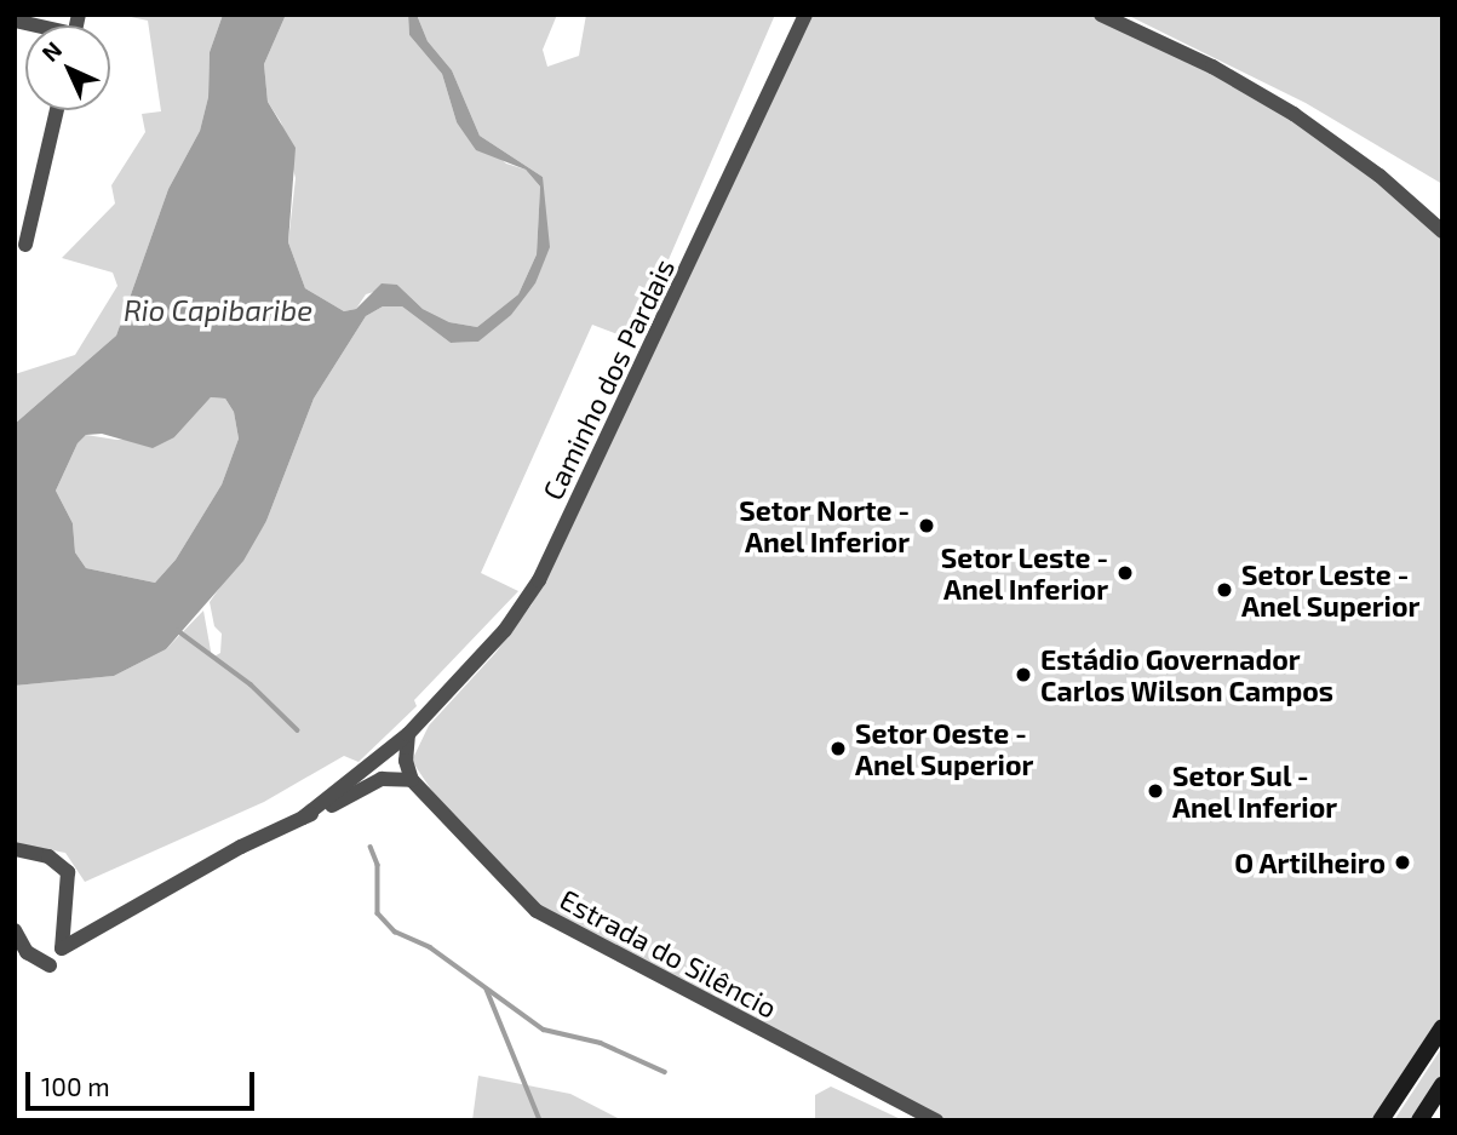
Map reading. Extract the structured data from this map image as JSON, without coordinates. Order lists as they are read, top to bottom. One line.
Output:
{"streets":{"street":["Caminho dos Pardais","Estrada do Silêncio"]},"water":["Rio Capibaribe"],"places":["Setor Norte - Anel Inferior","Setor Leste - Anel Inferior","Setor Leste - Anel Superior","Estádio Governador Carlos Wilson Campos","Setor Oeste - Anel Superior","Setor Sul - Anel Inferior","O Artilheiro"],"scale_bar":"100 m","north":"top left"}
